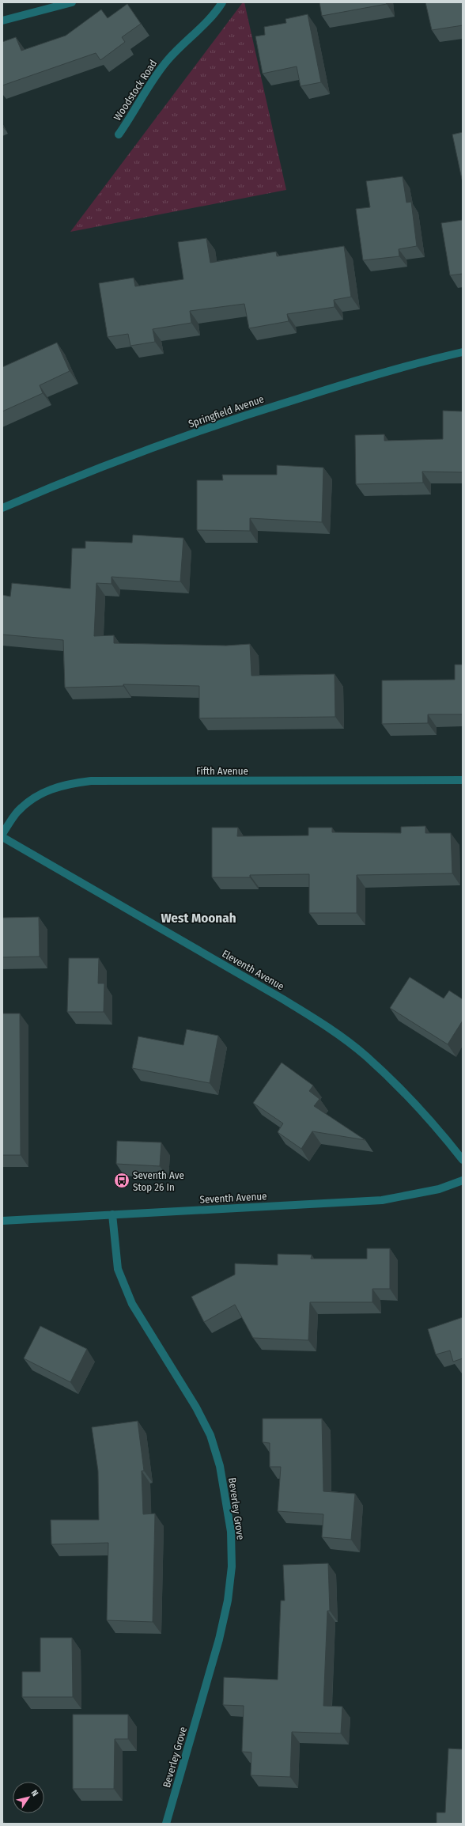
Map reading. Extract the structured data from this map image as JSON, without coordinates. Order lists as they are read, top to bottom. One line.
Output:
{"streets":{"street":["Woodstock Road","Springfield Avenue","Fifth Avenue","Eleventh Avenue","Seventh Avenue","Beverley Grove"]},"crossings":[["Seventh Avenue","Beverley Grove"]],"districts":["West Moonah"],"places":{"bus stop":["Seventh Ave Stop 26 In"]},"north":"top right"}
